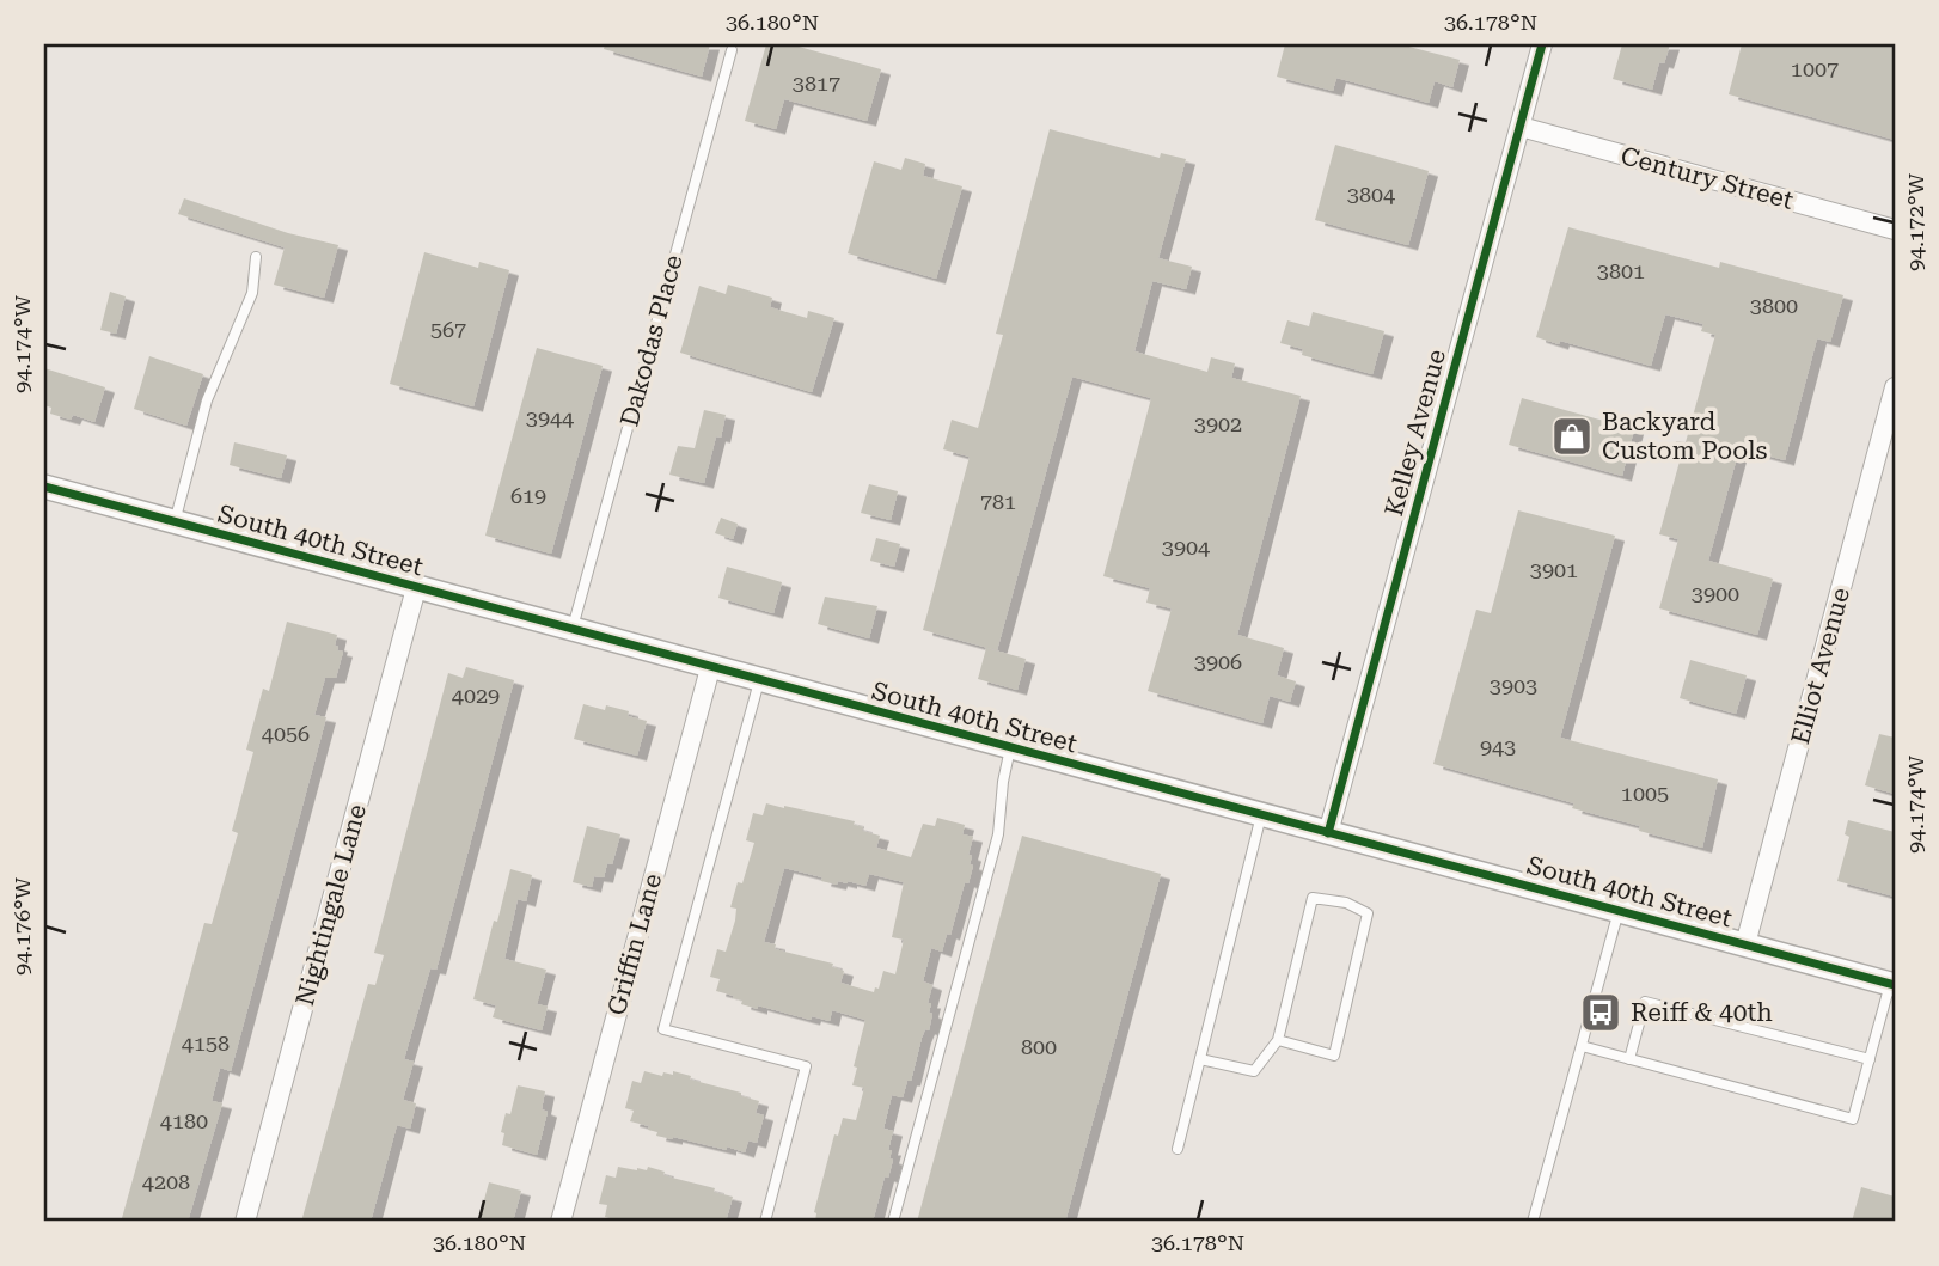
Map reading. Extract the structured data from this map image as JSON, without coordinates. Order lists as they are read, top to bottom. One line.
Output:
{"streets":{"street":["Century Street","Kelley Avenue","South 40th Street","Elliot Avenue","Nightingale Lane","Griffin Lane"],"lane":["Dakodas Place"]},"crossings":[["Century Street","Kelley Avenue"],["Dakodas Place","South 40th Street"],["Kelley Avenue","South 40th Street"],["South 40th Street","Elliot Avenue"],["South 40th Street","Nightingale Lane"],["South 40th Street","Griffin Lane"]],"places":{"shop":["Backyard Custom Pools"],"bus stop":["Reiff & 40th"]},"house_numbers":["1007","3817","3804","3801","3800","567","3944","3902","619","781","3904","3901","3900","3906","3903","4029","4056","943","1005","4158","800","4180","4208"],"coordinates":["36.180°N","36.178°N","94.172°W","94.174°W","94.176°W"]}
